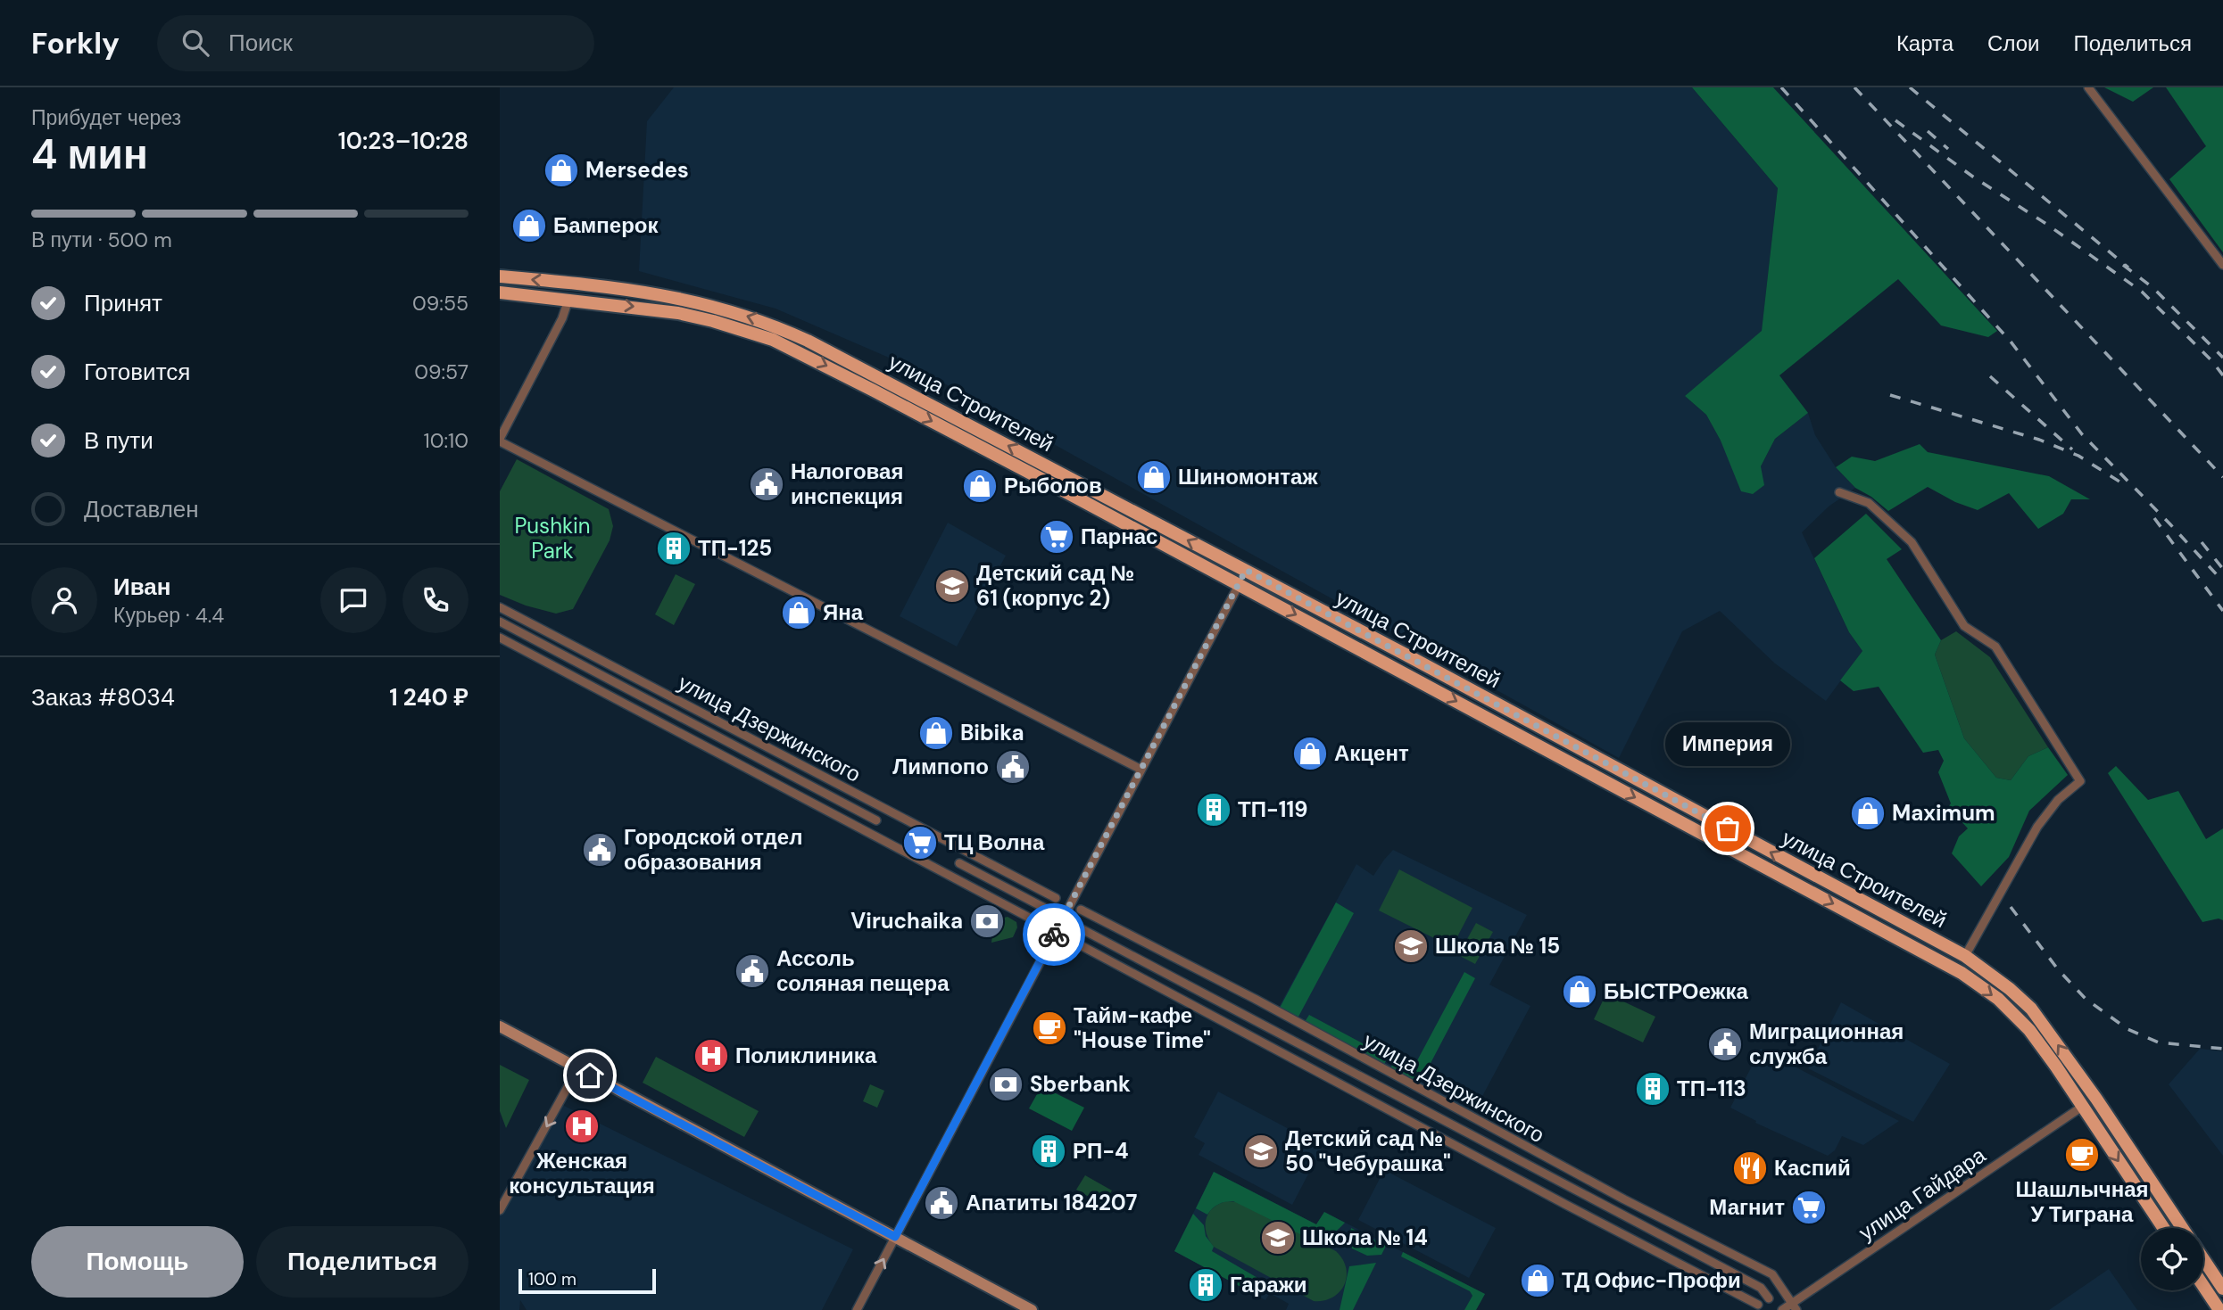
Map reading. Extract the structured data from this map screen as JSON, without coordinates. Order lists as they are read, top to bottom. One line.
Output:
{"streets":{"main road":["улица Строителей"],"street":["улица Дзержинского","улица Гайдара"]},"crossings":[["улица Строителей","улица Гайдара"],["улица Дзержинского","улица Гайдара"]],"parks":["Pushkin Park"],"places":{"shop":["Mersedes","Бамперок","Шиномонтаж","Рыболов","Яна","Bibika","Акцент","Maximum","БЫСТРОежка","ТД Офис-Профи"],"public building":["Налоговая инспекция","Лимпопо","Городской отдел образования","Ассоль соляная пещера","Миграционная служба","Апатиты 184207"],"supermarket":["Парнас","ТЦ Волна","Магнит"],"building":["ТП-125","ТП-119","ТП-113","РП-4","Гаражи"],"school or university":["Детский сад № 61 (корпус 2)","Школа № 15","Детский сад № 50 \"Чебурашка\"","Школа № 14"],"other":["Империя"],"bank":["Viruchaika","Sberbank"],"cafe":["Тайм-кафе \"House Time\"","Шашлычная У Тиграна"],"hospital":["Поликлиника","Женская консультация"],"restaurant":["Каспий"]},"scale_bar":"100 m","page":{"header":"Forkly","search":"Поиск","nav":["Карта","Слои","Поделиться"],"heading":["4 мин","Прибудет через","10:23–10:28"],"panel":["Иван","Курьер · 4.4","Заказ #8034","1 240 ₽"],"bar":"В пути · 500 m","list":[["Принят","09:55"],["Готовится","09:57"],["В пути","10:10"],"Доставлен"],"bubble":"Империя","buttons":["Помощь","Поделиться"],"scale":"100 m"}}
